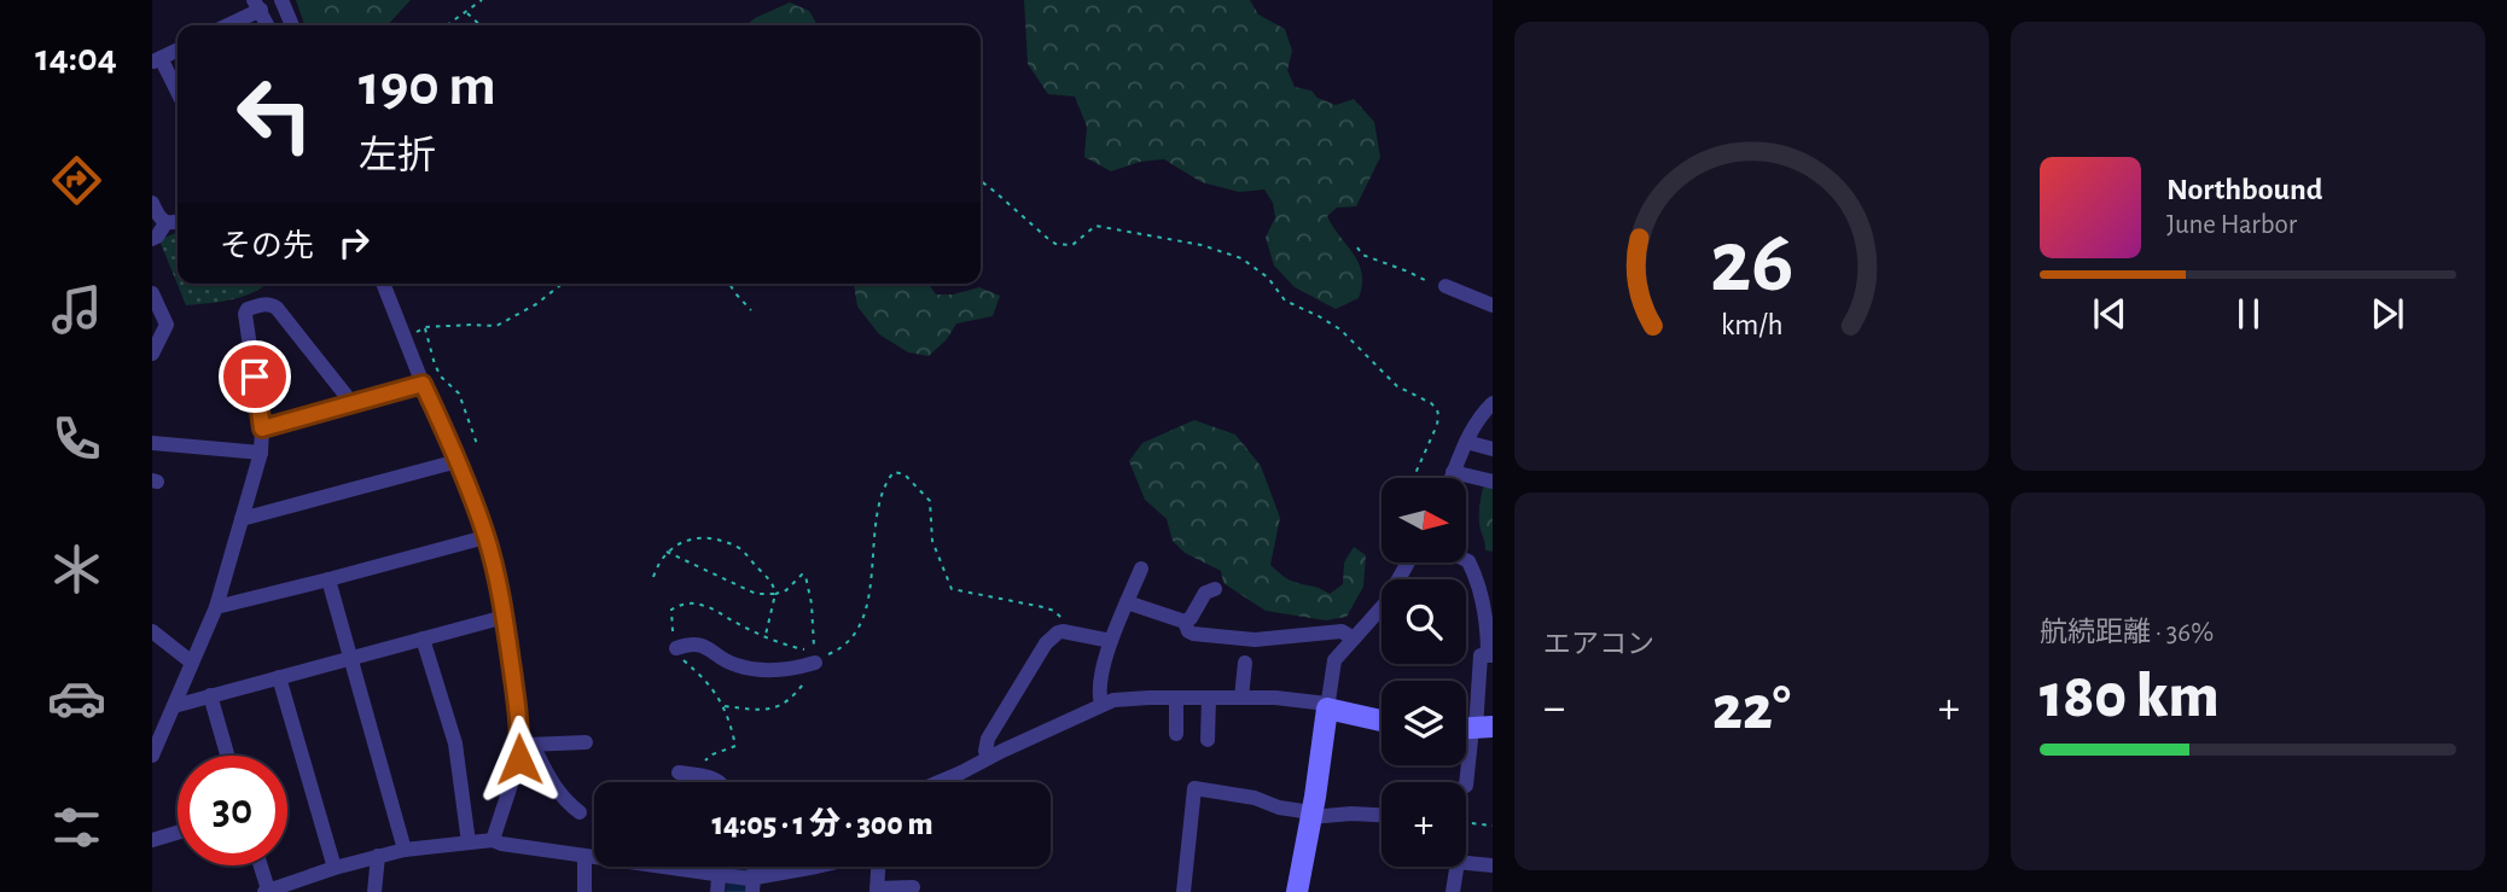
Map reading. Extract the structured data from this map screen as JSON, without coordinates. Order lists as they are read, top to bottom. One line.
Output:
{"north":"right","page":{"tabs":"14:04","turn":["190 m","左折"],"song":["Northbound","June Harbor"],"then":"その先","map_buttons":"+","tile":["エアコン",["航続距離 · 36%","180 km"]],"heat":["−","22°","+"],"limit":"30","trip":"14:05 · 1 分 · 300 m","gauge":["26","km/h"]}}
